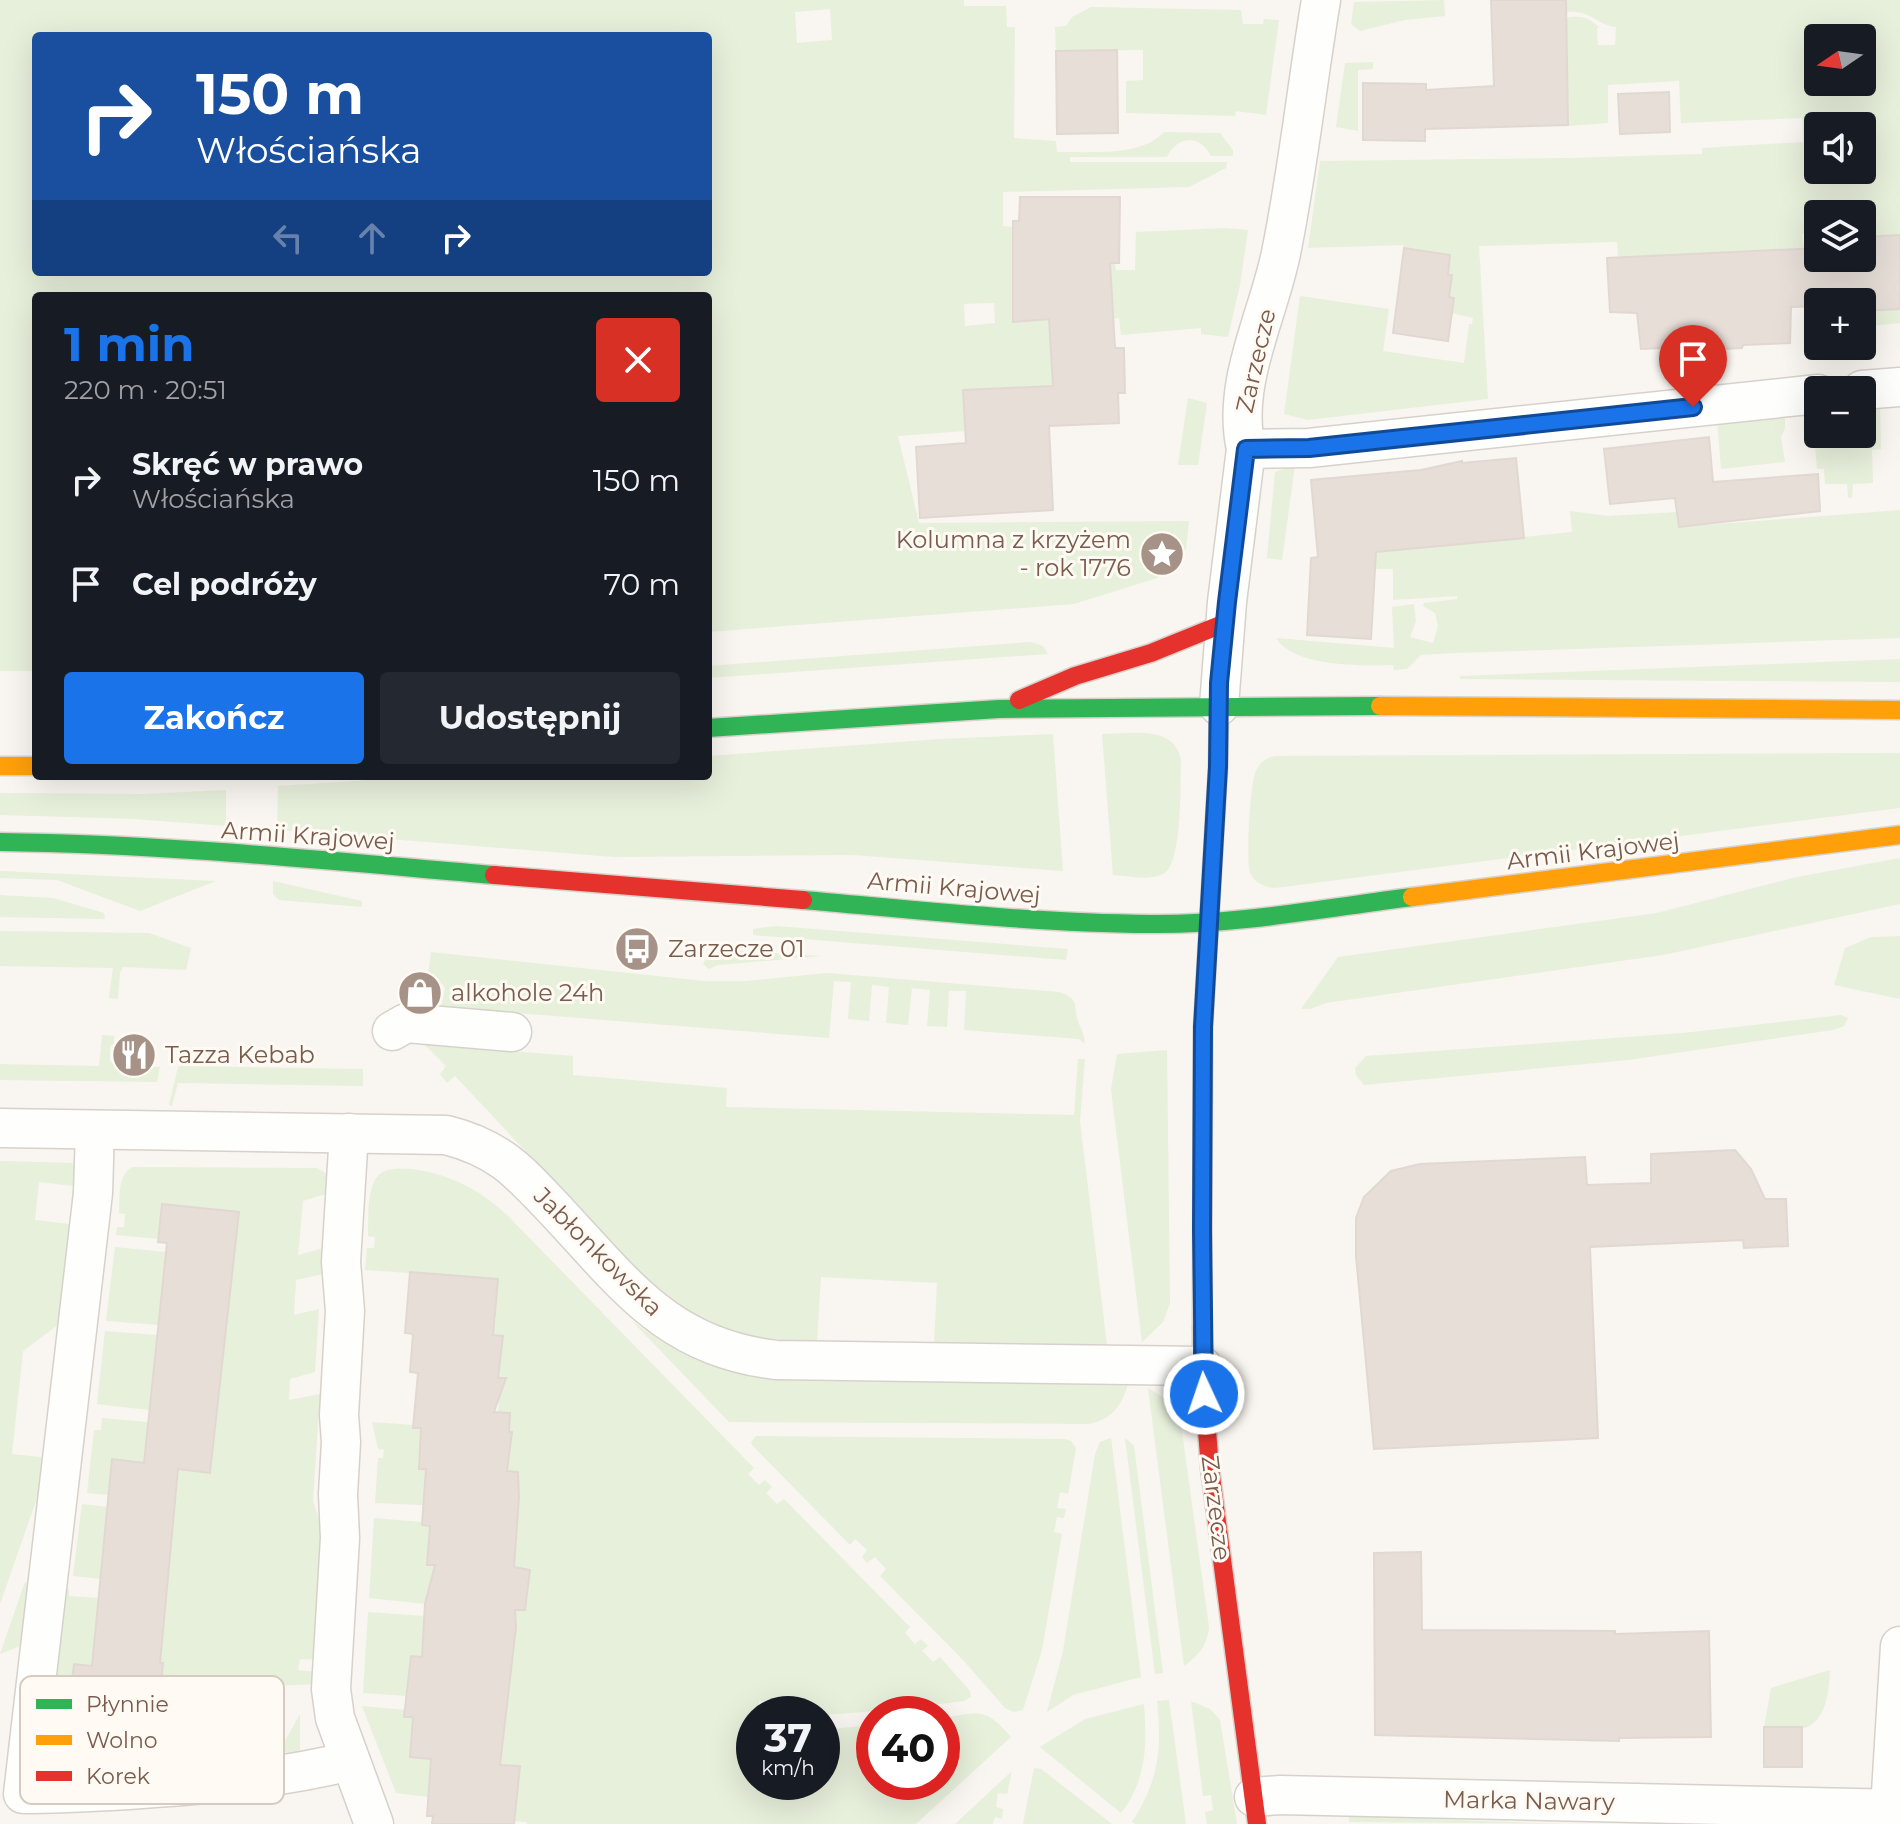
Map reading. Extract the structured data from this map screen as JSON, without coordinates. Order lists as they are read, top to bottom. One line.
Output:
{"streets":{"main road":["Zarzecze","Armii Krajowej"],"street":["Jabłonkowska","Marka Nawary"]},"crossings":[["Zarzecze","Armii Krajowej"],["Zarzecze","Jabłonkowska"],["Zarzecze","Marka Nawary"]],"places":{"place":["Kolumna z krzyżem - rok 1776"],"bus stop":["Zarzecze 01"],"shop":["alkohole 24h"],"restaurant":["Tazza Kebab"]},"legend":["Płynnie","Wolno","Korek"],"north":"left","page":{"map_buttons":["+","−"],"turn":["150 m","Włościańska"],"heading":["1 min","220 m · 20:51"],"list":[{"name":"Skręć w prawo","note":"Włościańska","value":"150 m"},{"name":"Cel podróży","value":"70 m"}],"buttons":["Zakończ","Udostępnij"],"speed":"37 km/h","limit":"40"}}
